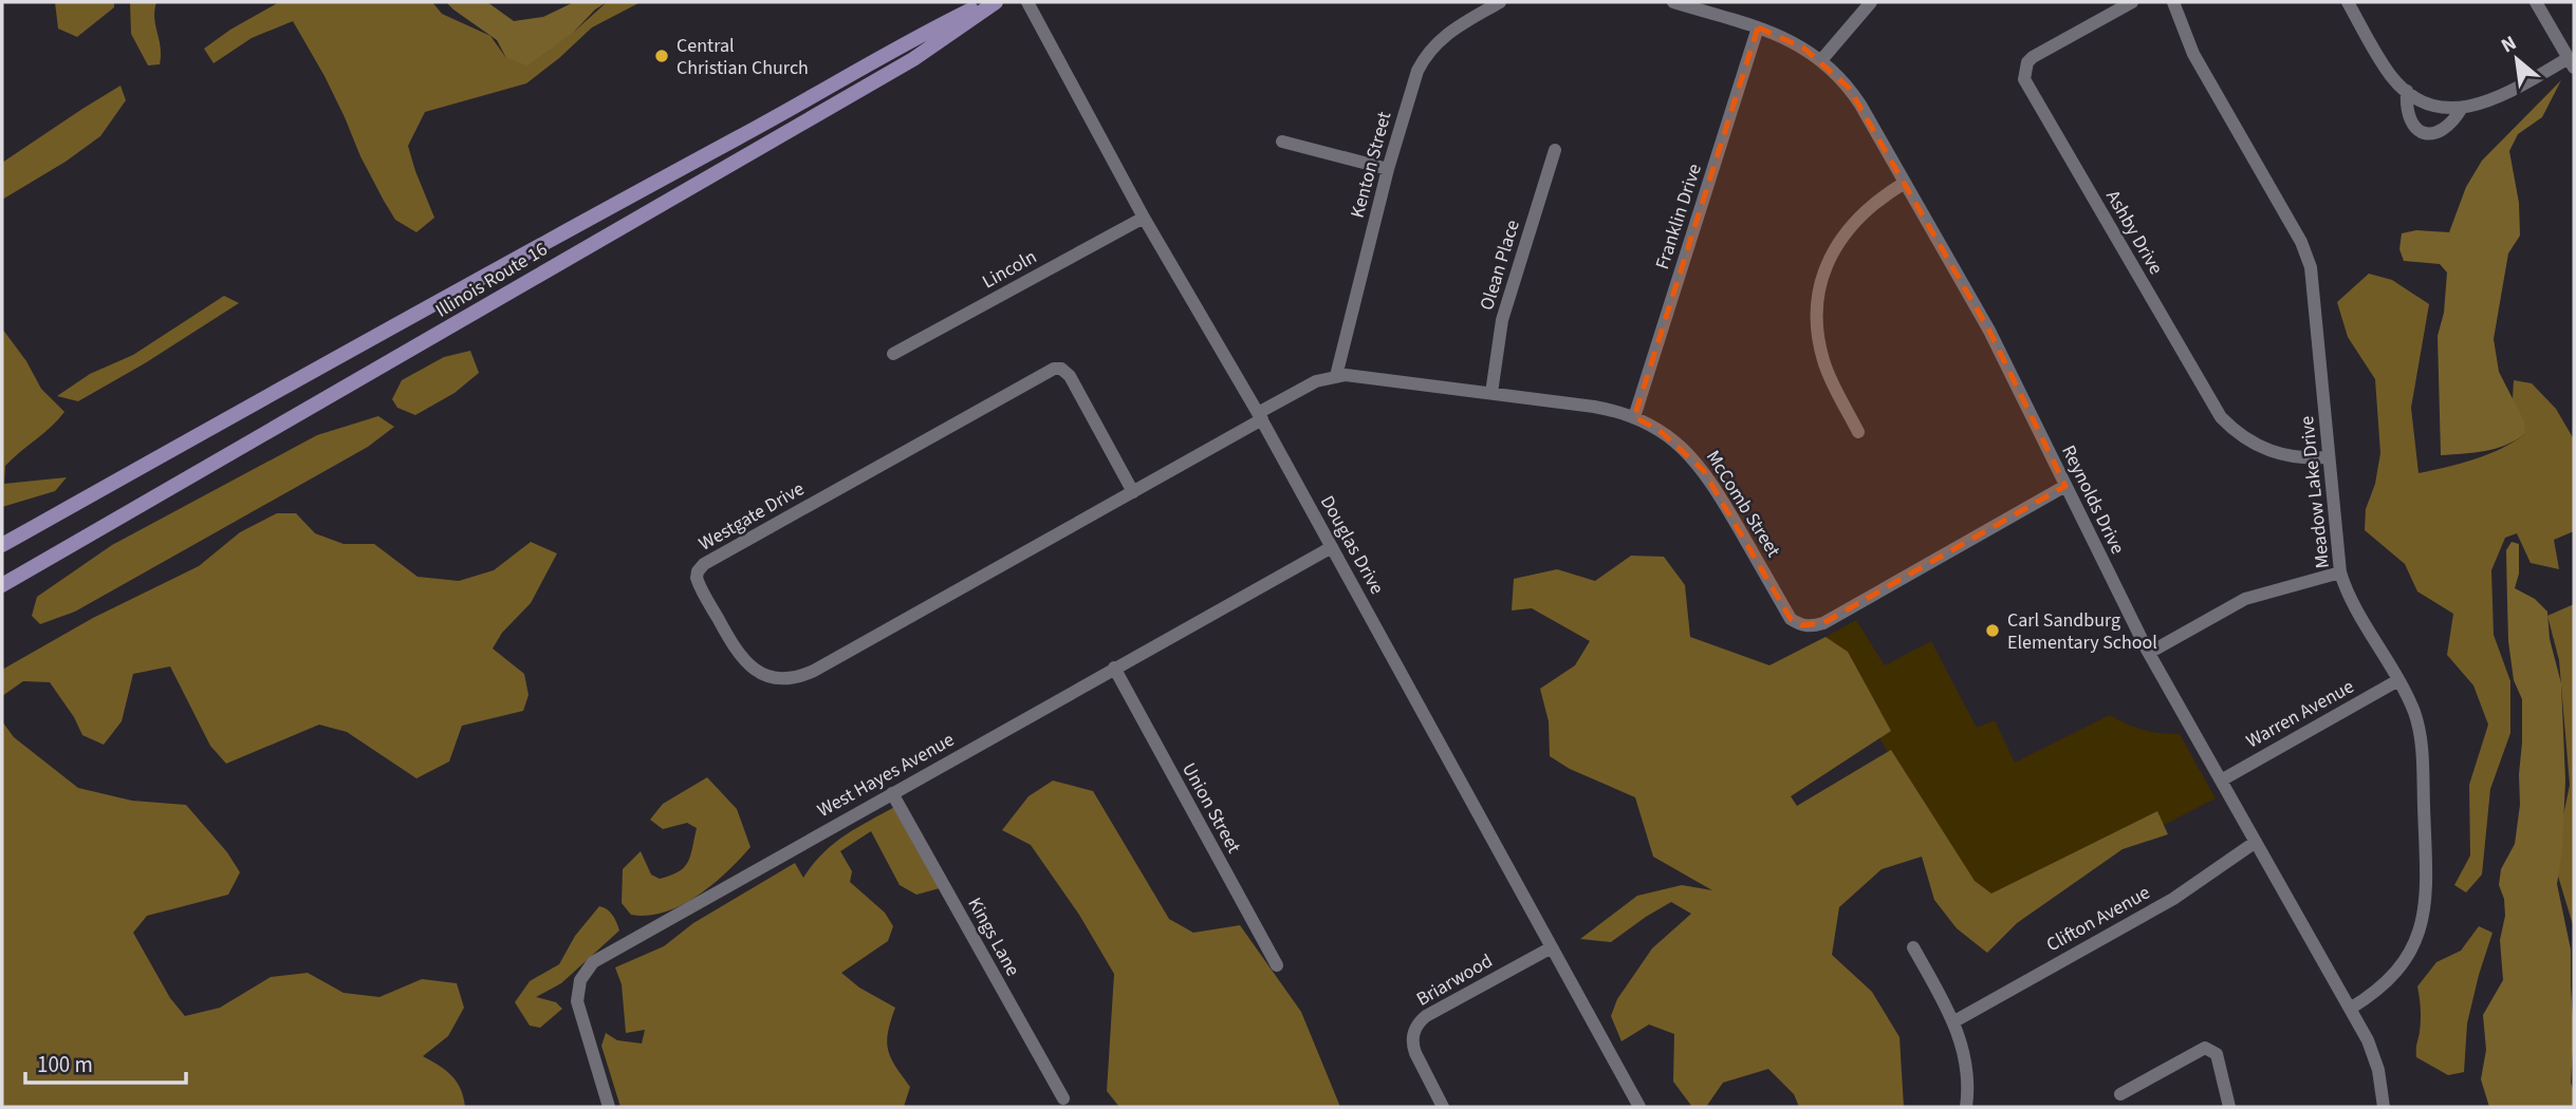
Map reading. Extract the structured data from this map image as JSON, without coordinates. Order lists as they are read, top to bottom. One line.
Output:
{"streets":{"main road":["Illinois Route 16"],"street":["Kenton Street","Franklin Drive","Ashby Drive","Olean Place","Lincoln","Meadow Lake Drive","Reynolds Drive","McComb Street","Westgate Drive","Douglas Drive","Warren Avenue","West Hayes Avenue","Union Street","Clifton Avenue","Kings Lane","Briarwood"]},"crossings":[["Kenton Street","McComb Street"],["Franklin Drive","Reynolds Drive"],["Franklin Drive","McComb Street"],["Ashby Drive","Meadow Lake Drive"],["Olean Place","McComb Street"],["Lincoln","Douglas Drive"],["Meadow Lake Drive","Reynolds Drive"],["Meadow Lake Drive","Warren Avenue"],["Reynolds Drive","McComb Street"],["Reynolds Drive","Warren Avenue"],["Reynolds Drive","Clifton Avenue"],["McComb Street","Westgate Drive"],["McComb Street","Douglas Drive"],["Westgate Drive","Douglas Drive"],["Douglas Drive","West Hayes Avenue"],["Douglas Drive","Briarwood"],["West Hayes Avenue","Union Street"],["West Hayes Avenue","Kings Lane"]],"places":["Central Christian Church","Carl Sandburg Elementary School"],"scale_bar":"100 m","north":"top left"}
